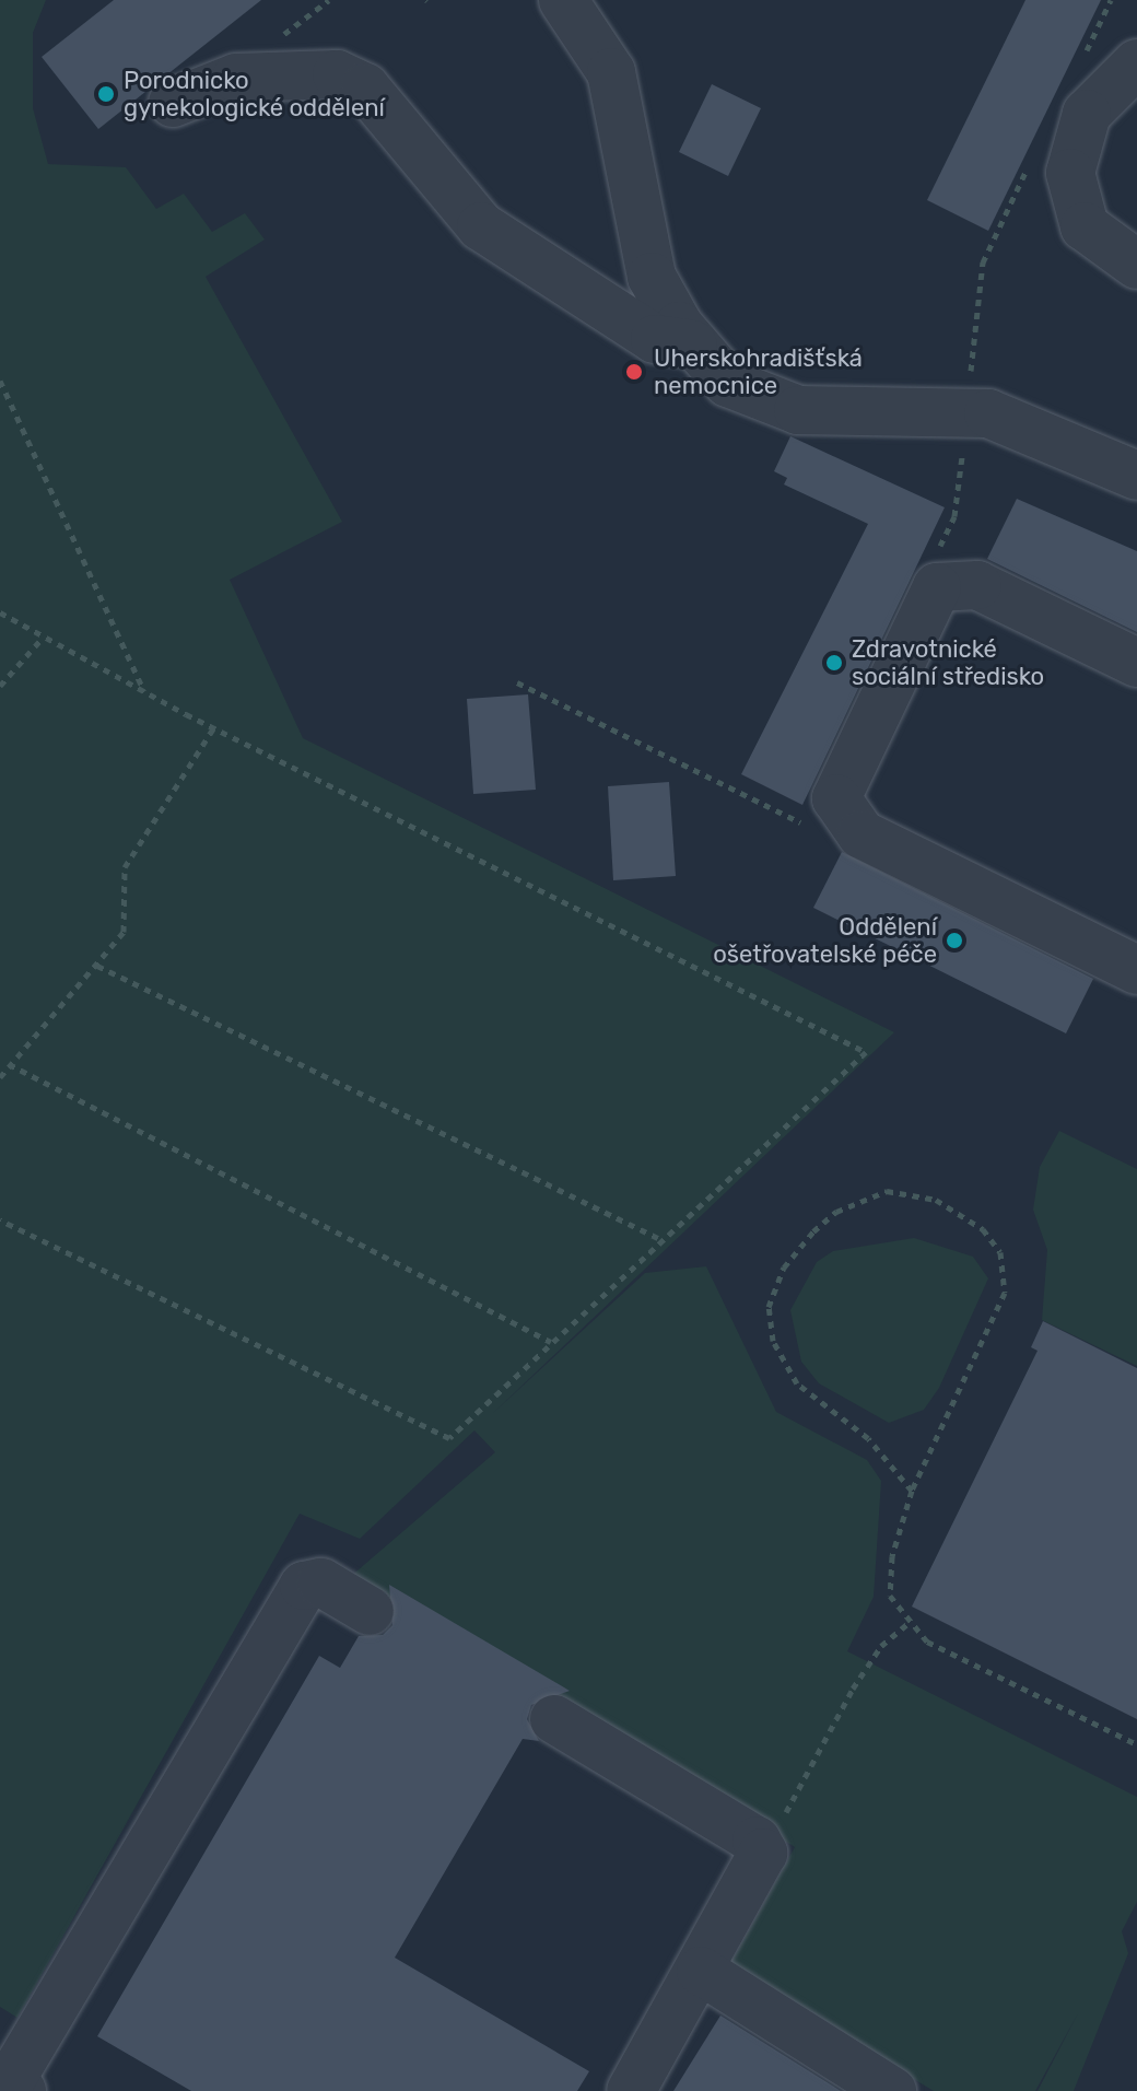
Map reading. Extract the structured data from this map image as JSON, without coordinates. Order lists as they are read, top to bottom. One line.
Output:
{"places":["Porodnicko gynekologické oddělení","Uherskohradišťská nemocnice","Zdravotnické sociální středisko","Oddělení ošetřovatelské péče"]}
